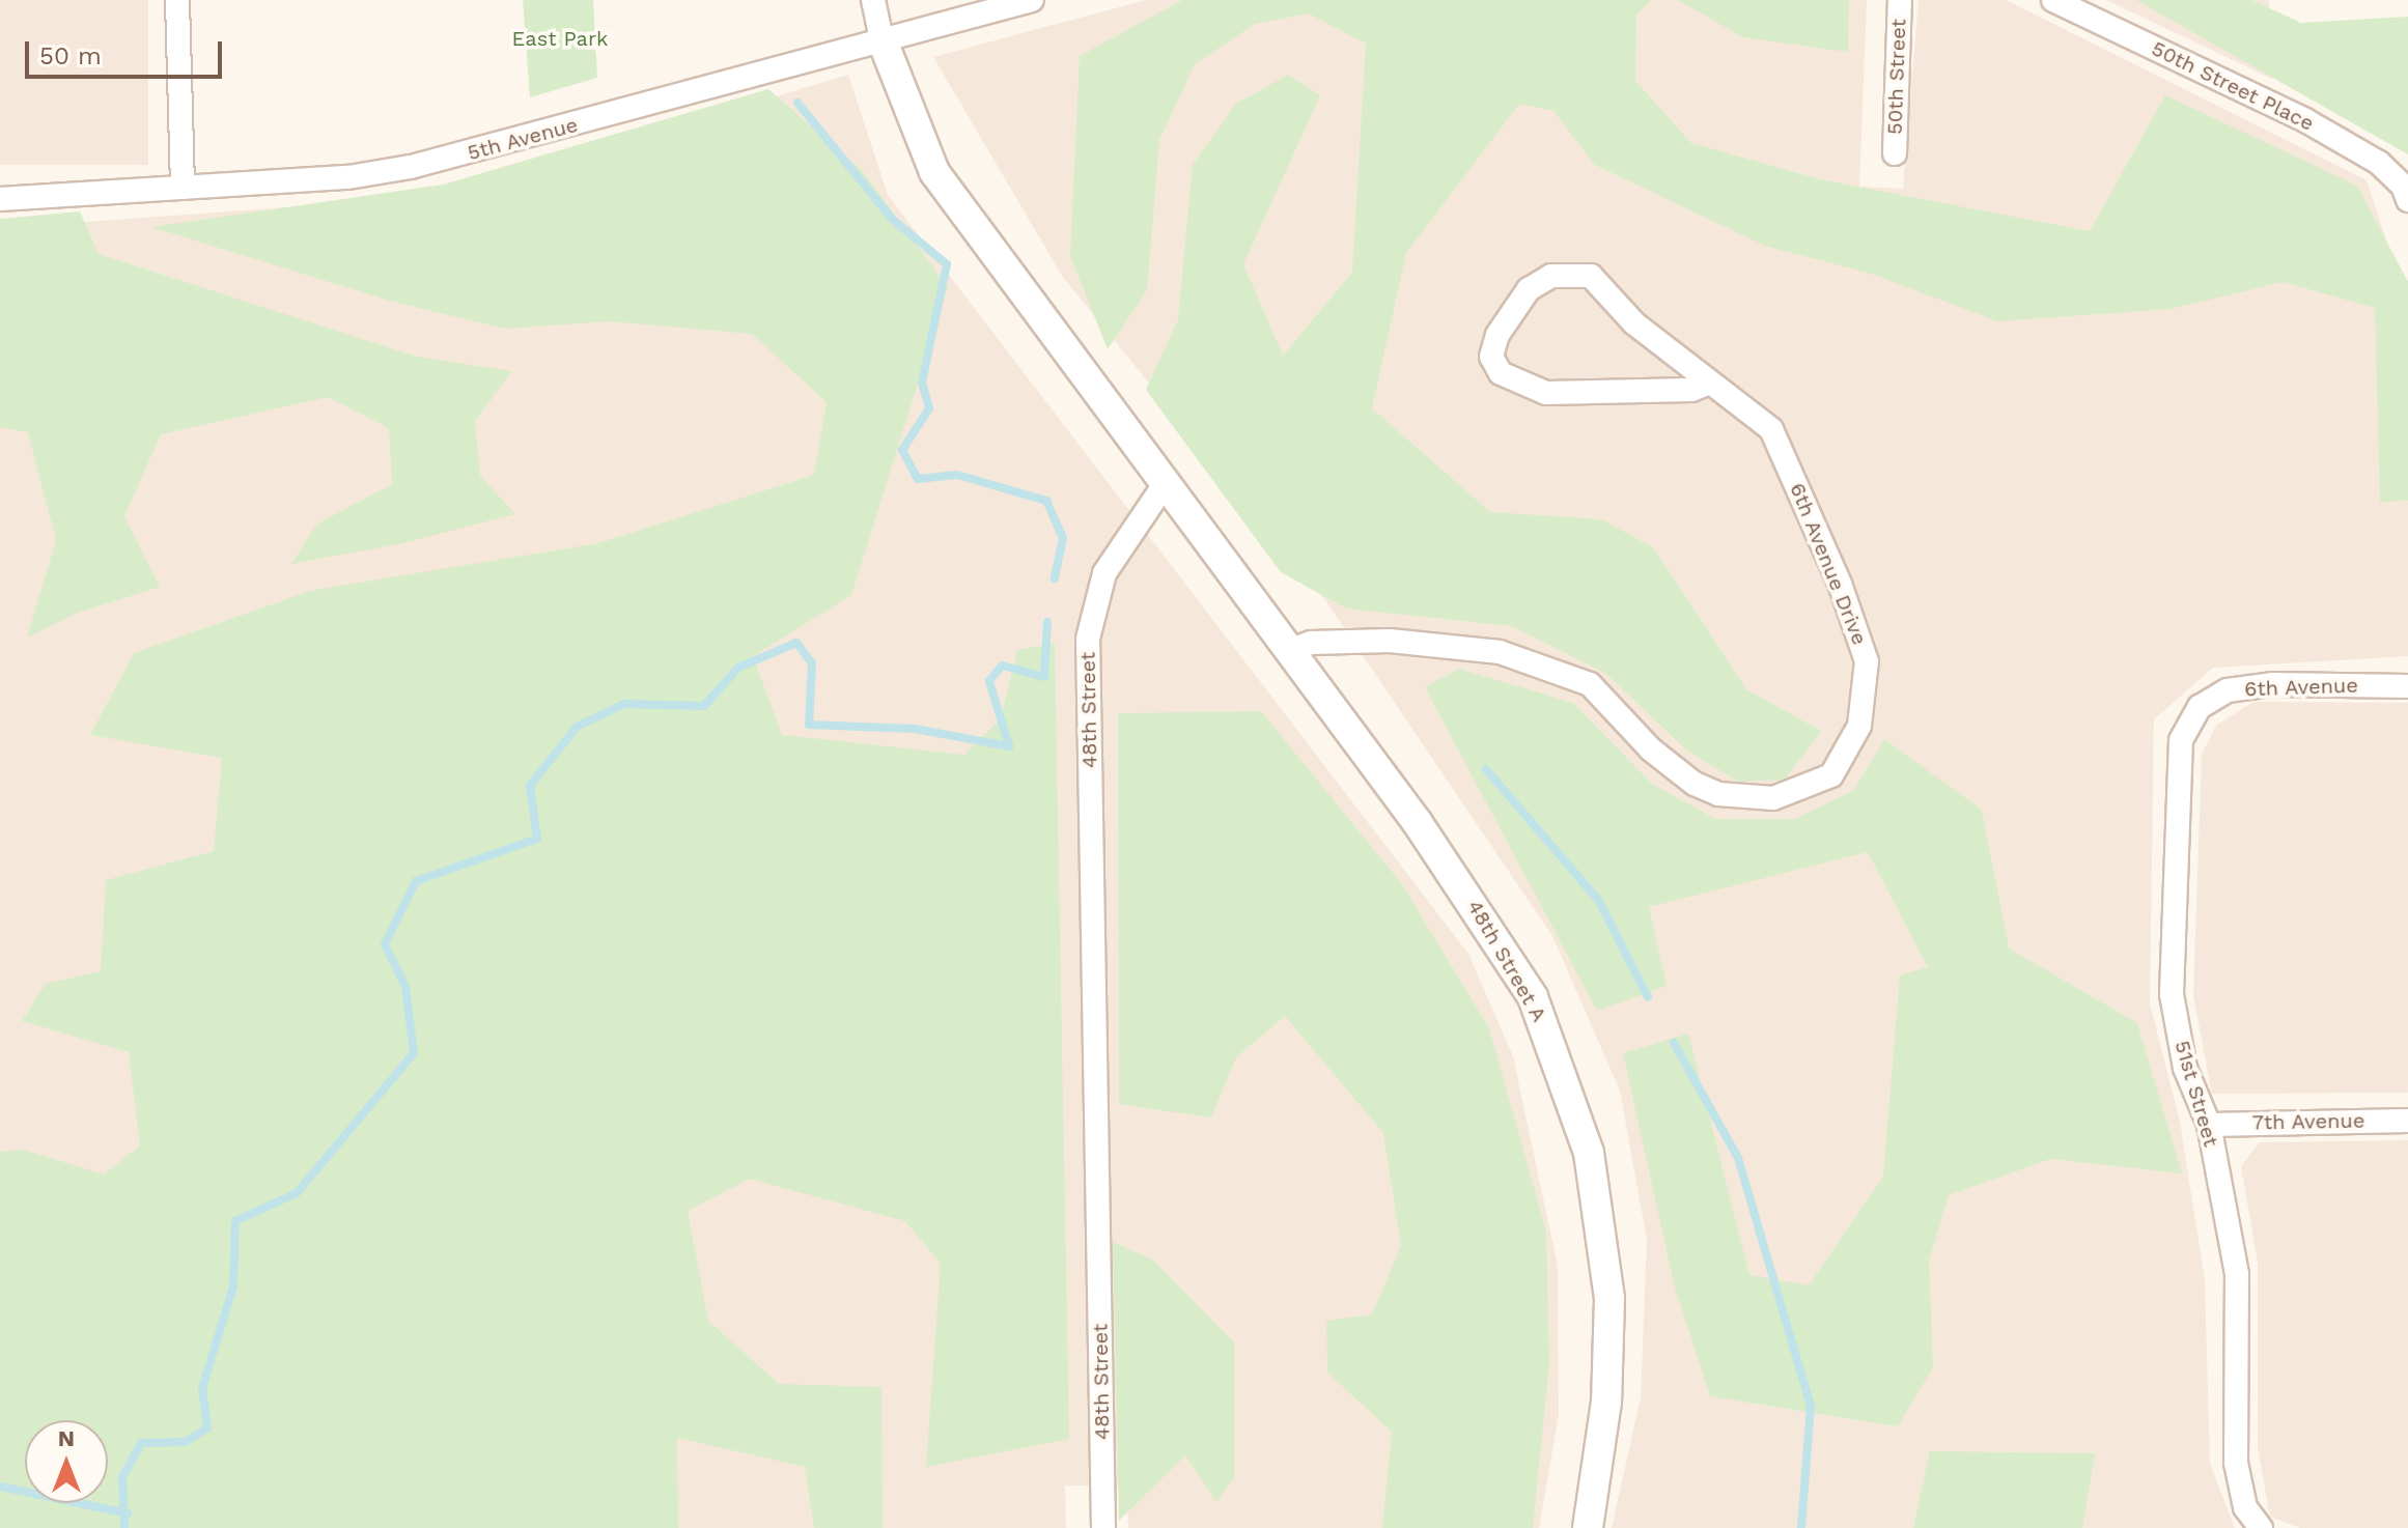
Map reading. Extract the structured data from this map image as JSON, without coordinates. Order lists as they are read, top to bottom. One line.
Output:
{"streets":{"street":["50th Street","50th Street Place","5th Avenue","6th Avenue Drive","6th Avenue","48th Street","48th Street A","51st Street","7th Avenue"]},"crossings":[["6th Avenue Drive","48th Street A"],["6th Avenue","51st Street"],["48th Street","48th Street A"],["51st Street","7th Avenue"]],"parks":["East Park"],"scale_bar":"50 m","north":"top"}
